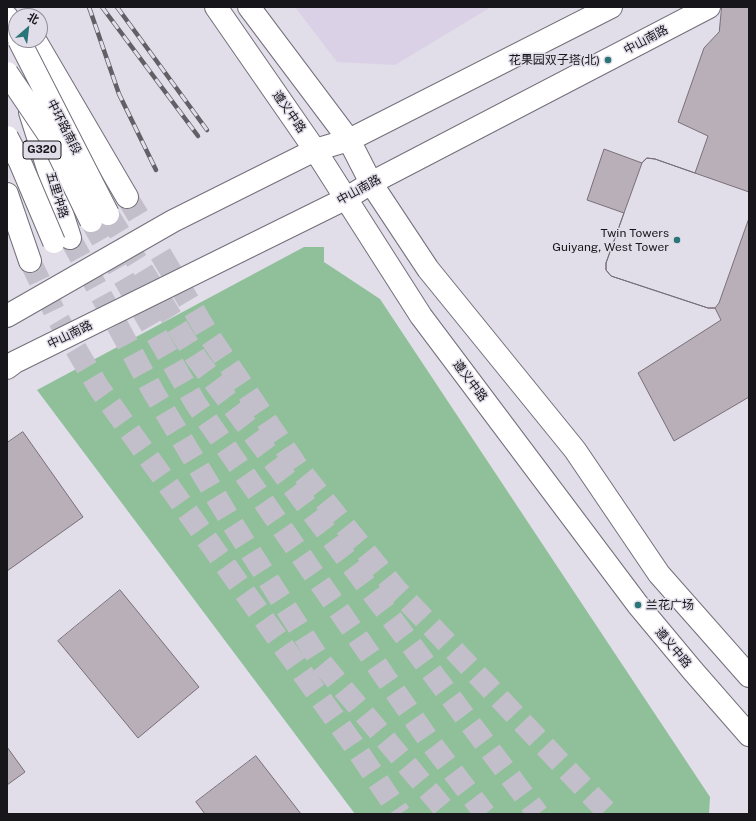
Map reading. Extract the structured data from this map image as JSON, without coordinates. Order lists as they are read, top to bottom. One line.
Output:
{"streets":{"main road":["中山南路","遵义中路","中环路南段","G320","五里冲路"]},"crossings":[["中山南路","遵义中路"]],"places":["花果园双子塔(北)","Twin Towers Guiyang, West Tower","兰花广场"],"north":"top right"}
